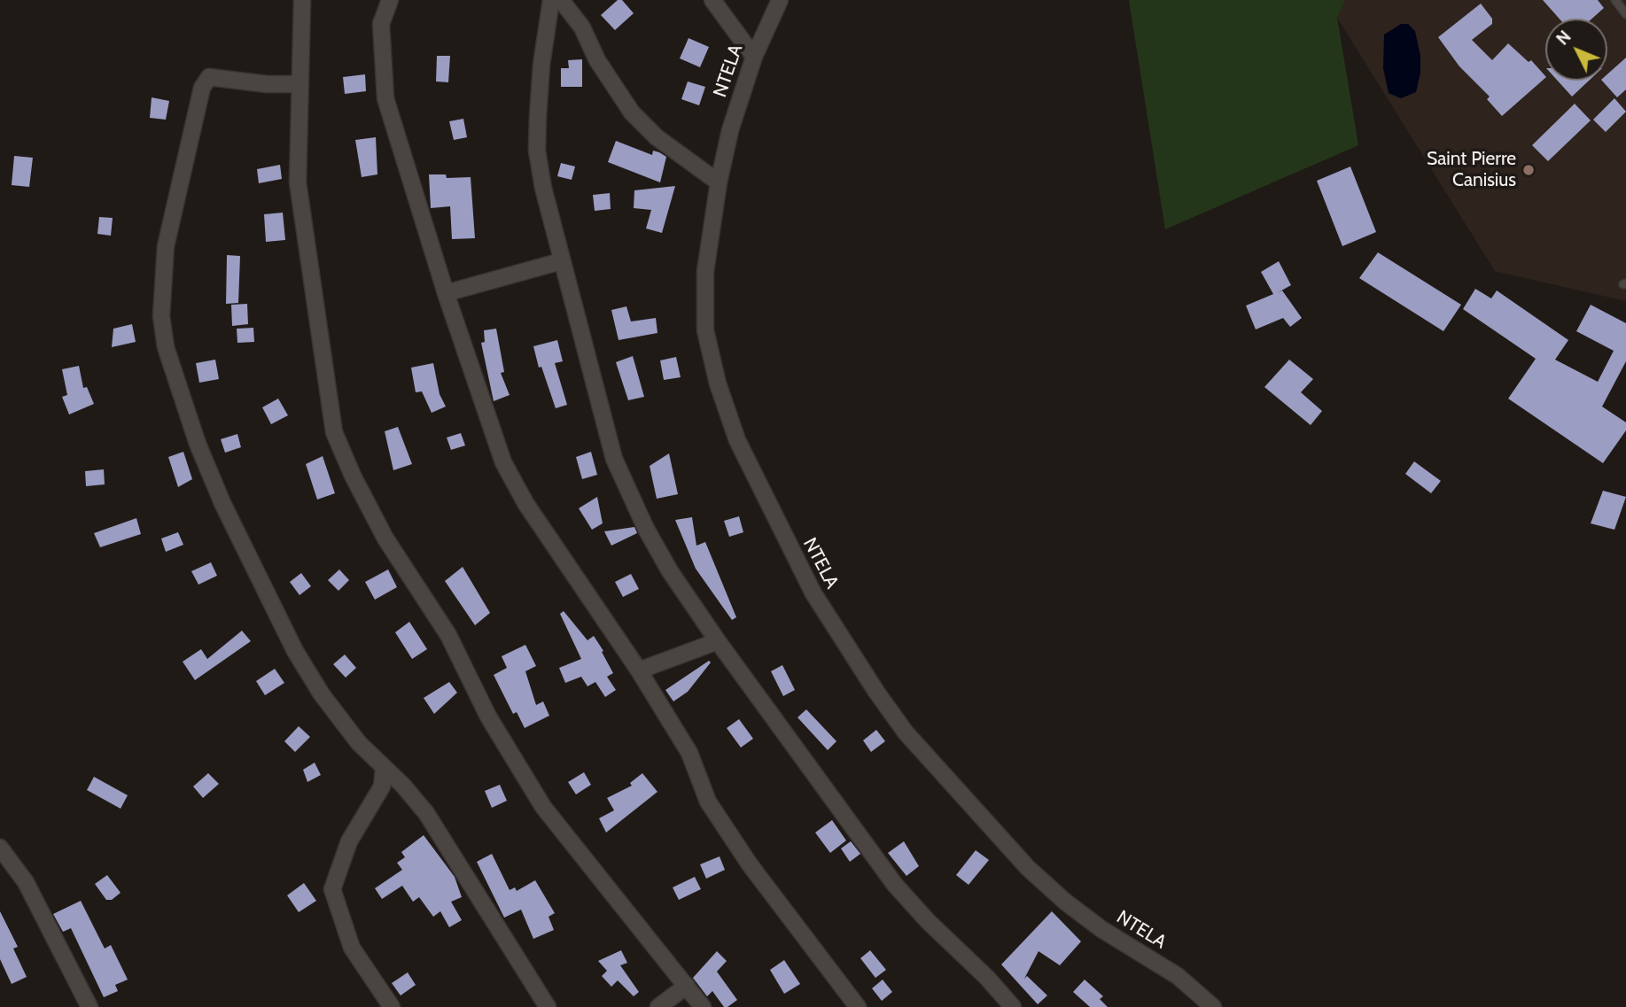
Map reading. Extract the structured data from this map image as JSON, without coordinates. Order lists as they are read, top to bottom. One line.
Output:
{"streets":{"street":["NTELA"]},"places":["Saint Pierre Canisius"],"north":"top left"}
